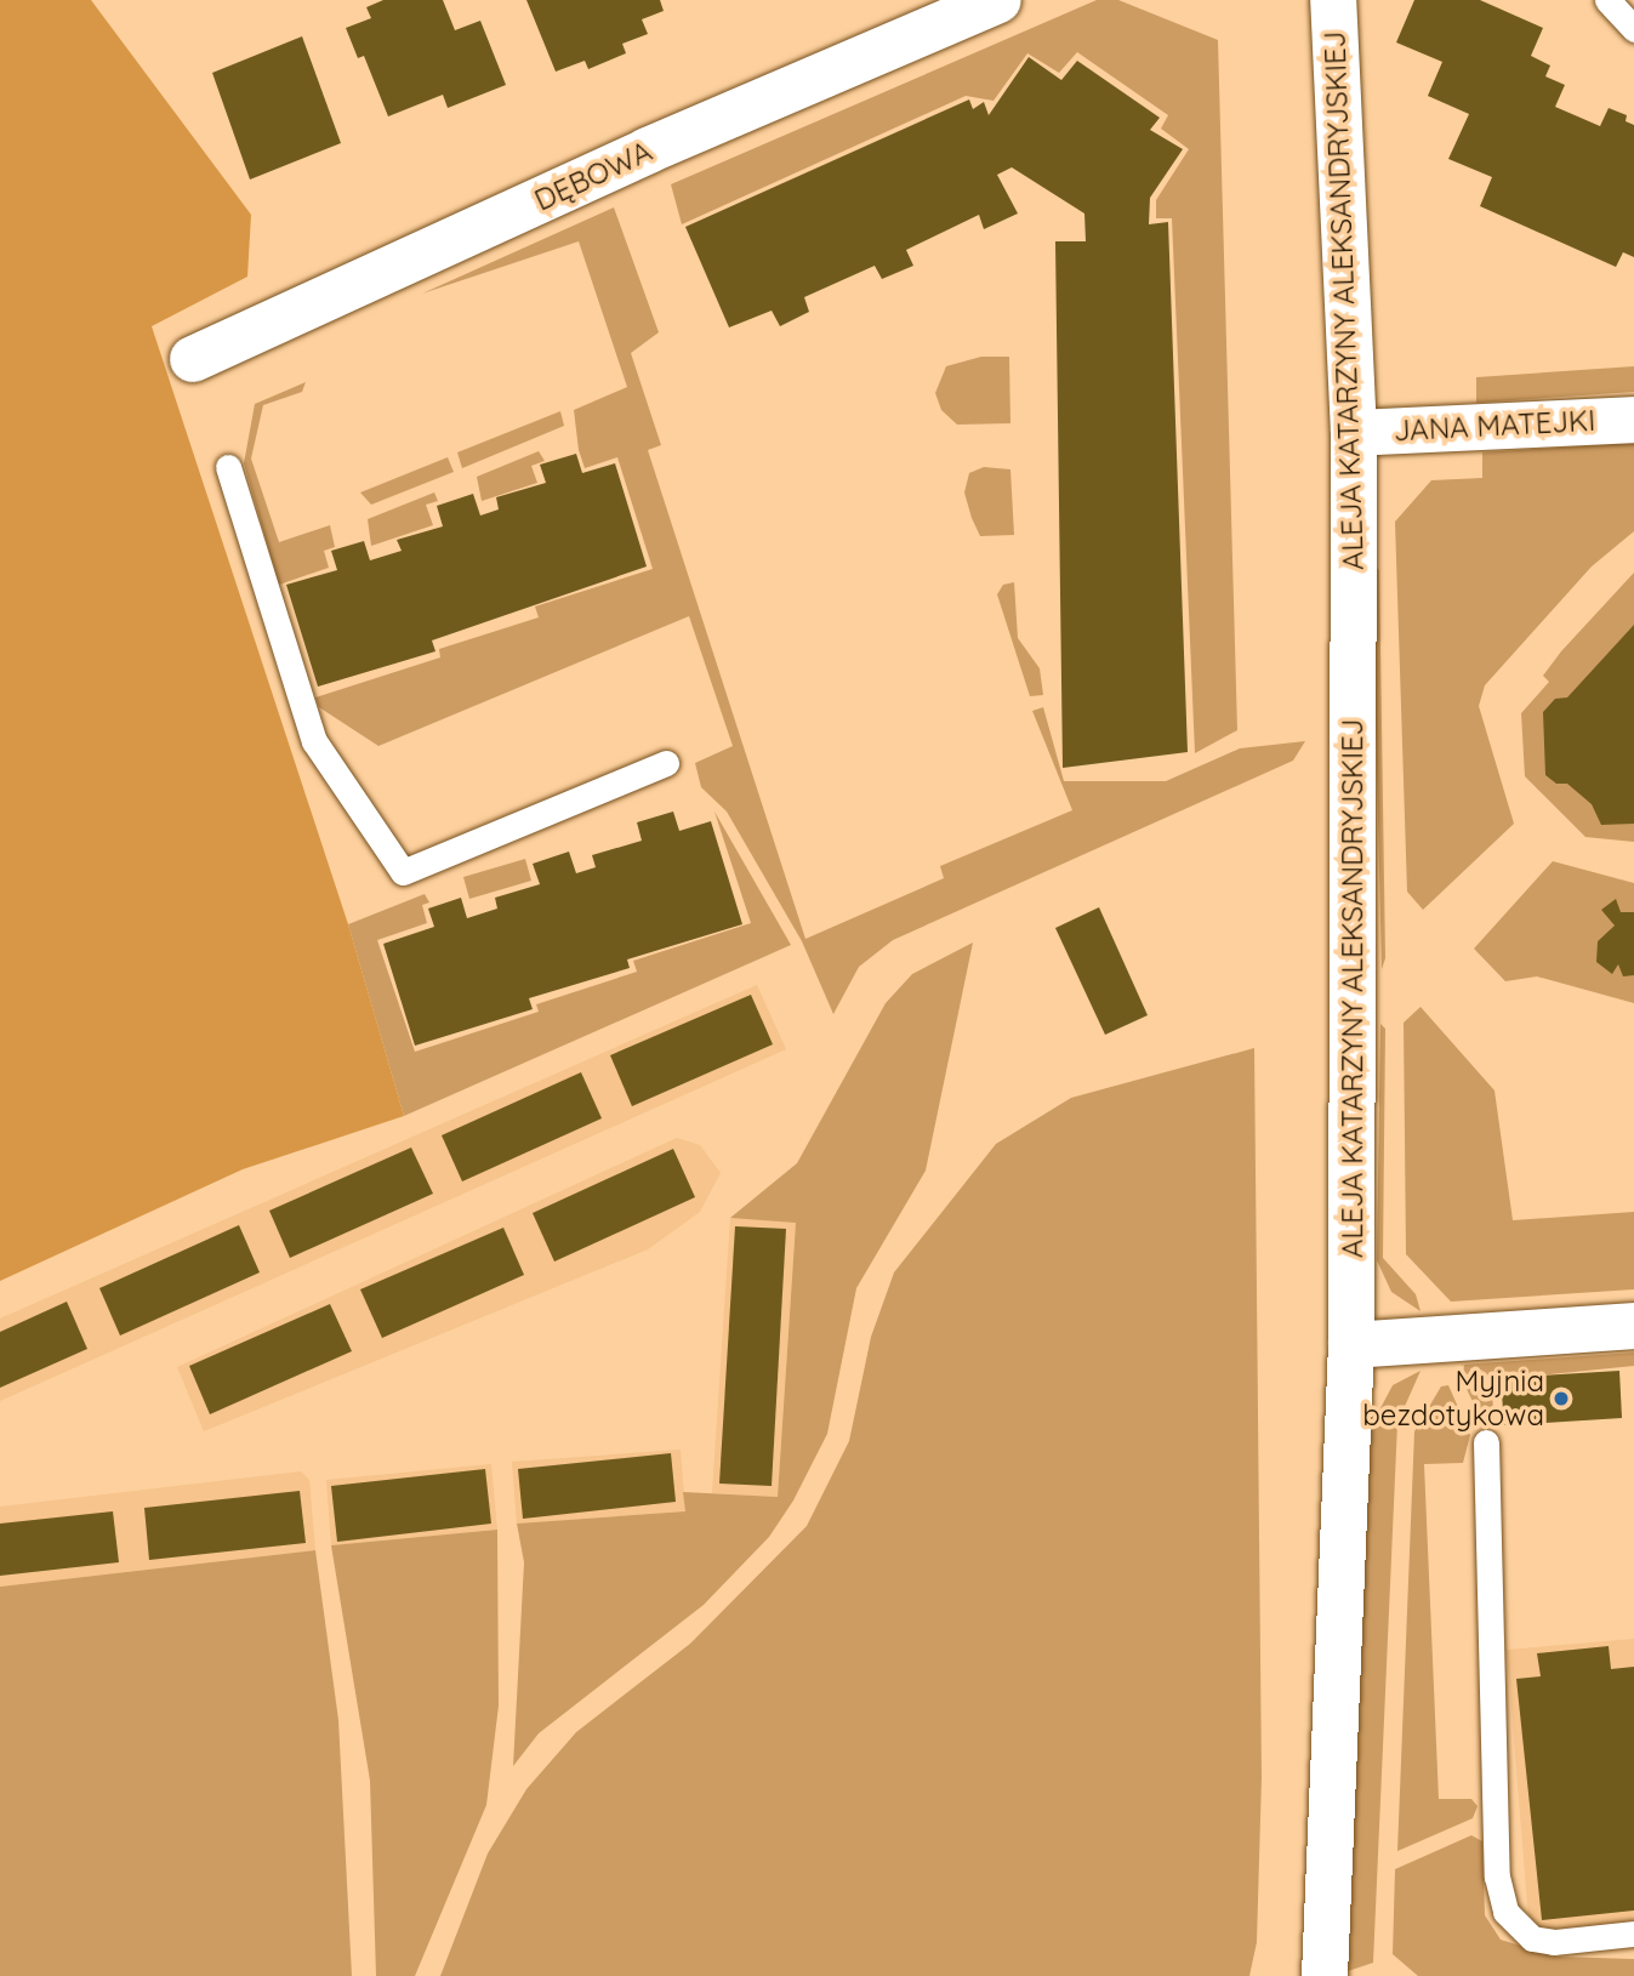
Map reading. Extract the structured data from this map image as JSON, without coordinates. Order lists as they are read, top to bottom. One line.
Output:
{"streets":{"street":["DĘBOWA","ALEJA KATARZYNY ALEKSANDRYJSKIEJ","JANA MATEJKI"]},"crossings":[["ALEJA KATARZYNY ALEKSANDRYJSKIEJ","JANA MATEJKI"]],"places":["Myjnia bezdotykowa"]}
